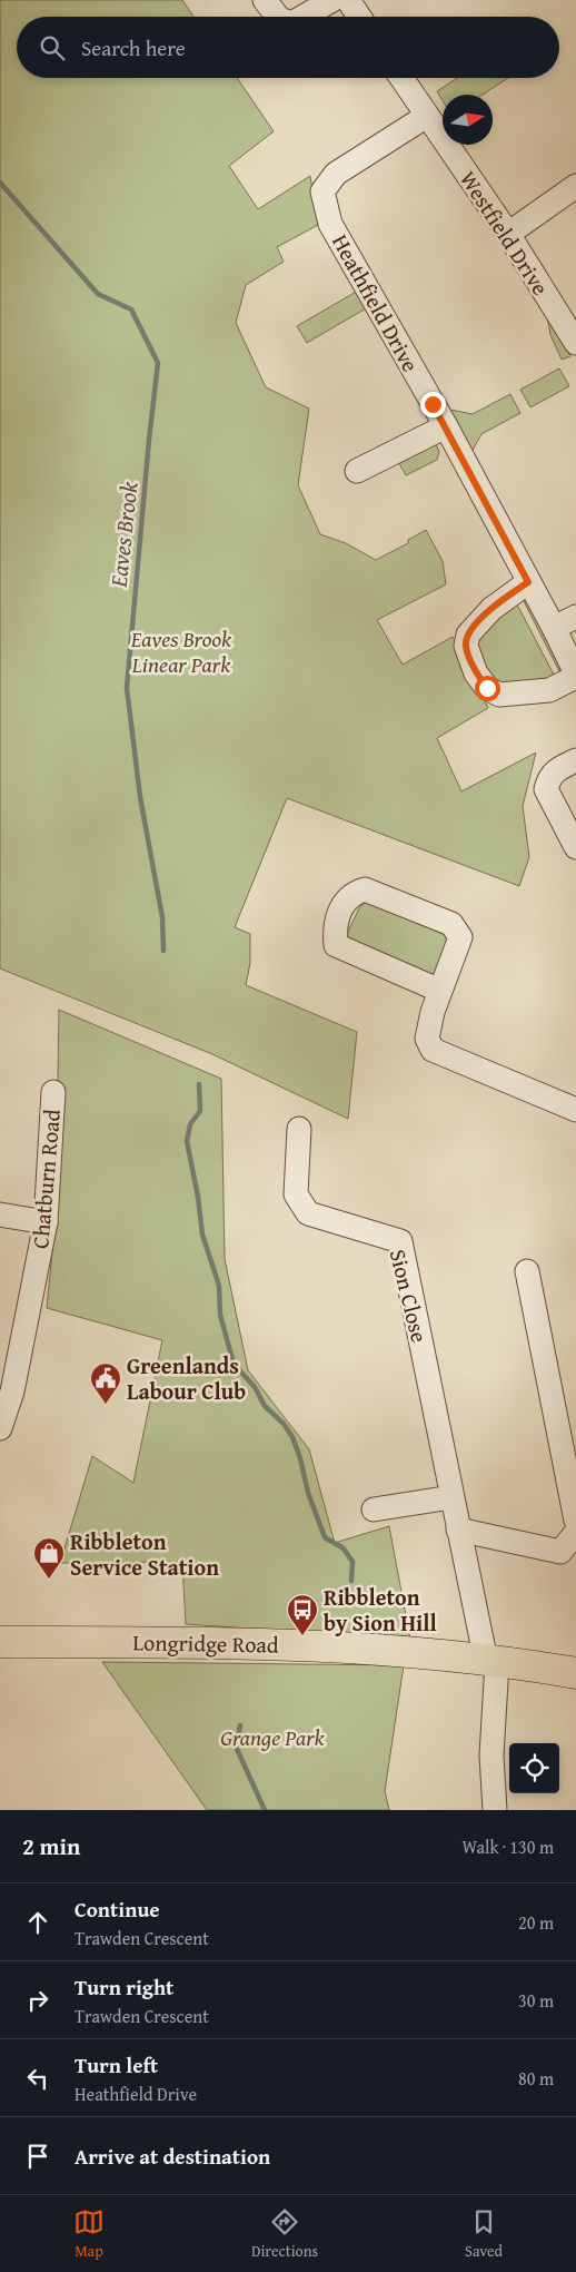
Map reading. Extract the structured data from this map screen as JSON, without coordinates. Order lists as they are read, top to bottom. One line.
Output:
{"streets":{"main road":["Longridge Road"],"street":["Westfield Drive","Heathfield Drive","Chatburn Road","Sion Close"]},"crossings":[["Westfield Drive","Heathfield Drive"],["Sion Close","Longridge Road"]],"water":["Eaves Brook"],"parks":["Eaves Brook Linear Park","Grange Park"],"places":{"public building":["Greenlands Labour Club"],"shop":["Ribbleton Service Station"],"bus stop":["Ribbleton by Sion Hill"]},"north":"right","page":{"search":"Search here","heading":["2 min","Walk · 130 m"],"list":[["Continue","Trawden Crescent","20 m"],["Turn right","Trawden Crescent","30 m"],["Turn left","Heathfield Drive","80 m"],"Arrive at destination"],"nav":["Map","Directions","Saved"]}}
